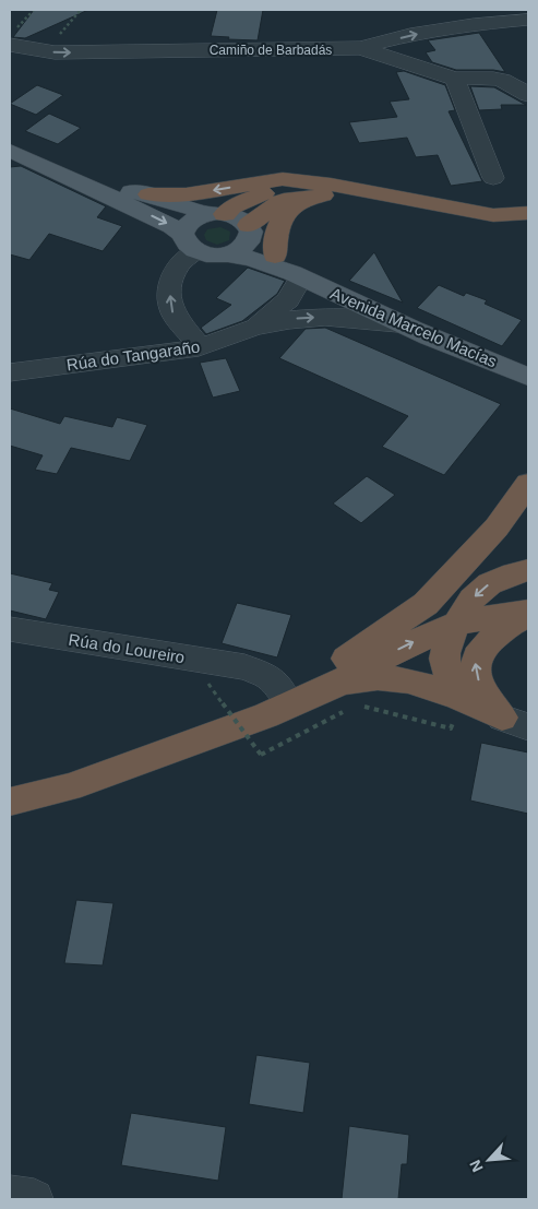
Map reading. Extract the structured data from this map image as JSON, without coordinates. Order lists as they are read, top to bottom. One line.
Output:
{"streets":{"main road":["Avenida Marcelo Macías"],"street":["Camiño de Barbadás","Rúa do Tangaraño","Rúa do Loureiro"]},"crossings":[["Avenida Marcelo Macías","Rúa do Tangaraño"]],"north":"bottom left"}
